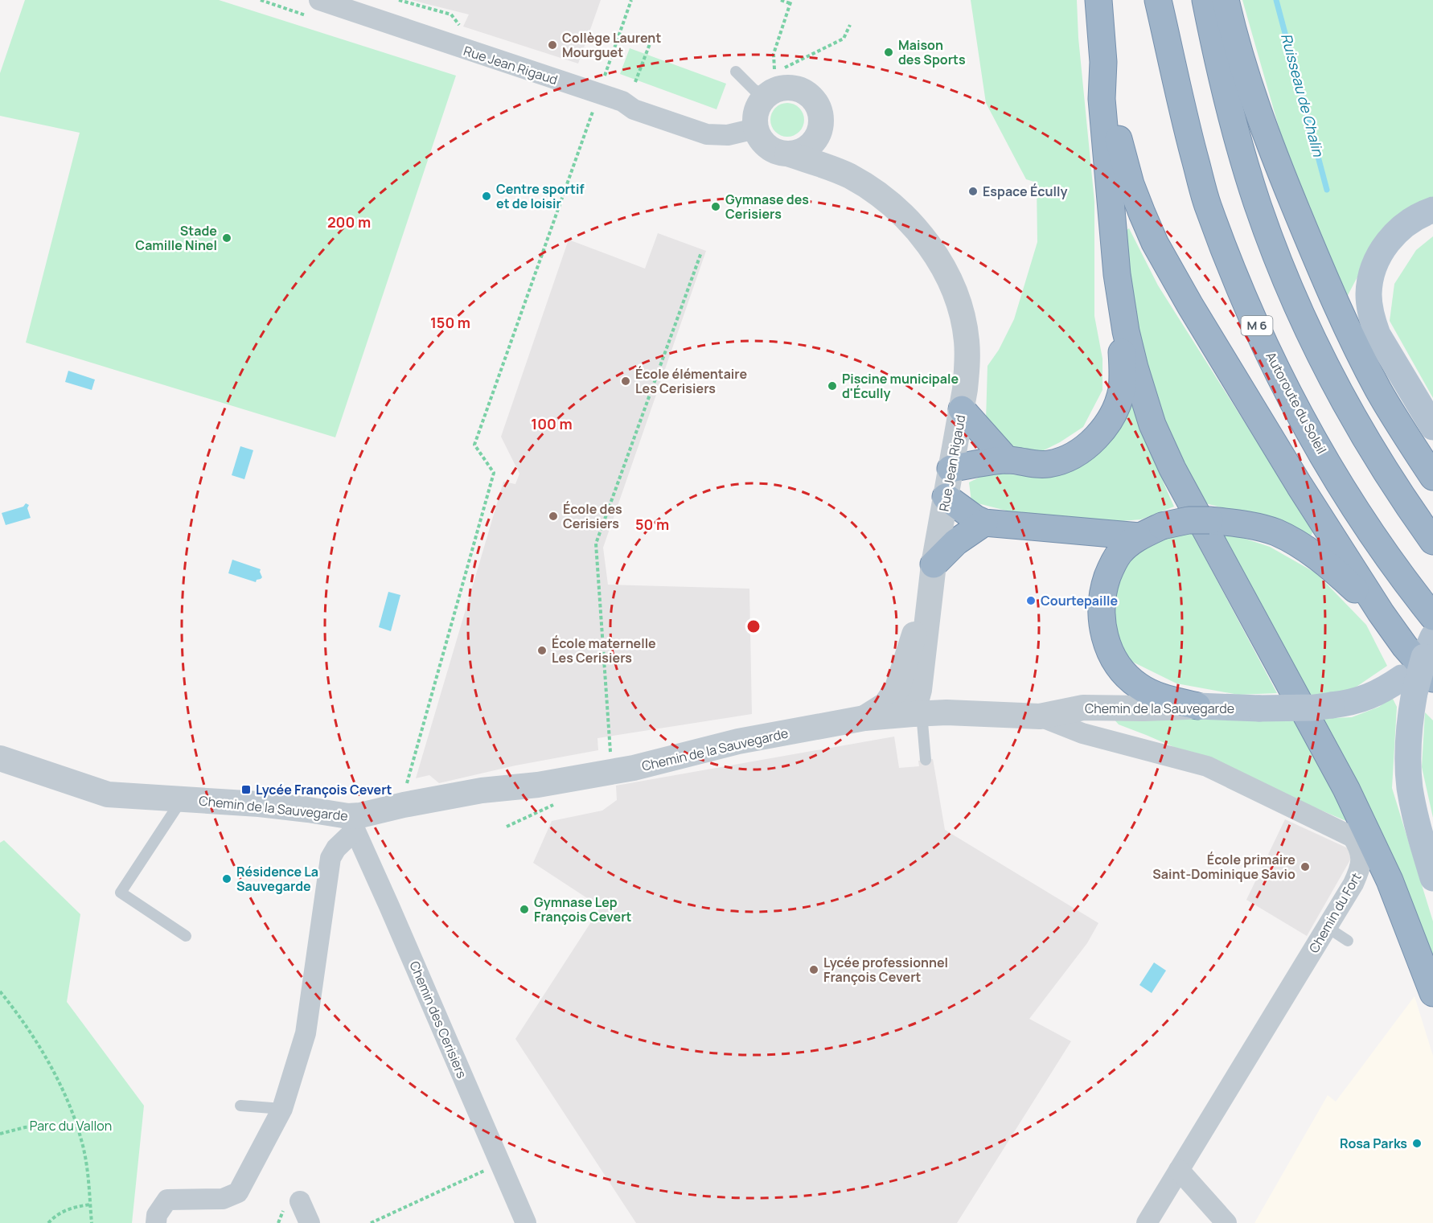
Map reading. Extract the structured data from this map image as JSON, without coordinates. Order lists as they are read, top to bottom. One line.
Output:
{"streets":{"highway":["M 6","Autoroute du Soleil"],"main road":["Chemin de la Sauvegarde"],"street":["Rue Jean Rigaud","Chemin du Fort","Chemin des Cerisiers"]},"crossings":[["Rue Jean Rigaud","Chemin de la Sauvegarde"],["Chemin de la Sauvegarde","Chemin du Fort"],["Chemin de la Sauvegarde","Chemin des Cerisiers"]],"water":["Ruisseau de Chalin"],"parks":["Parc du Vallon"],"places":{"other":["Collège Laurent Mourguet","Maison des Sports","Espace Écully","Centre sportif et de loisir","Gymnase des Cerisiers","Stade Camille Ninel","École élémentaire Les Cerisiers","Piscine municipale d'Écully","École des Cerisiers","Courtepaille","École maternelle Les Cerisiers","École primaire Saint-Dominique Savio","Résidence La Sauvegarde","Gymnase Lep François Cevert","Lycée professionnel François Cevert","Rosa Parks"],"transit":["Lycée François Cevert"]},"rings":["200 m","150 m","100 m","50 m"]}
